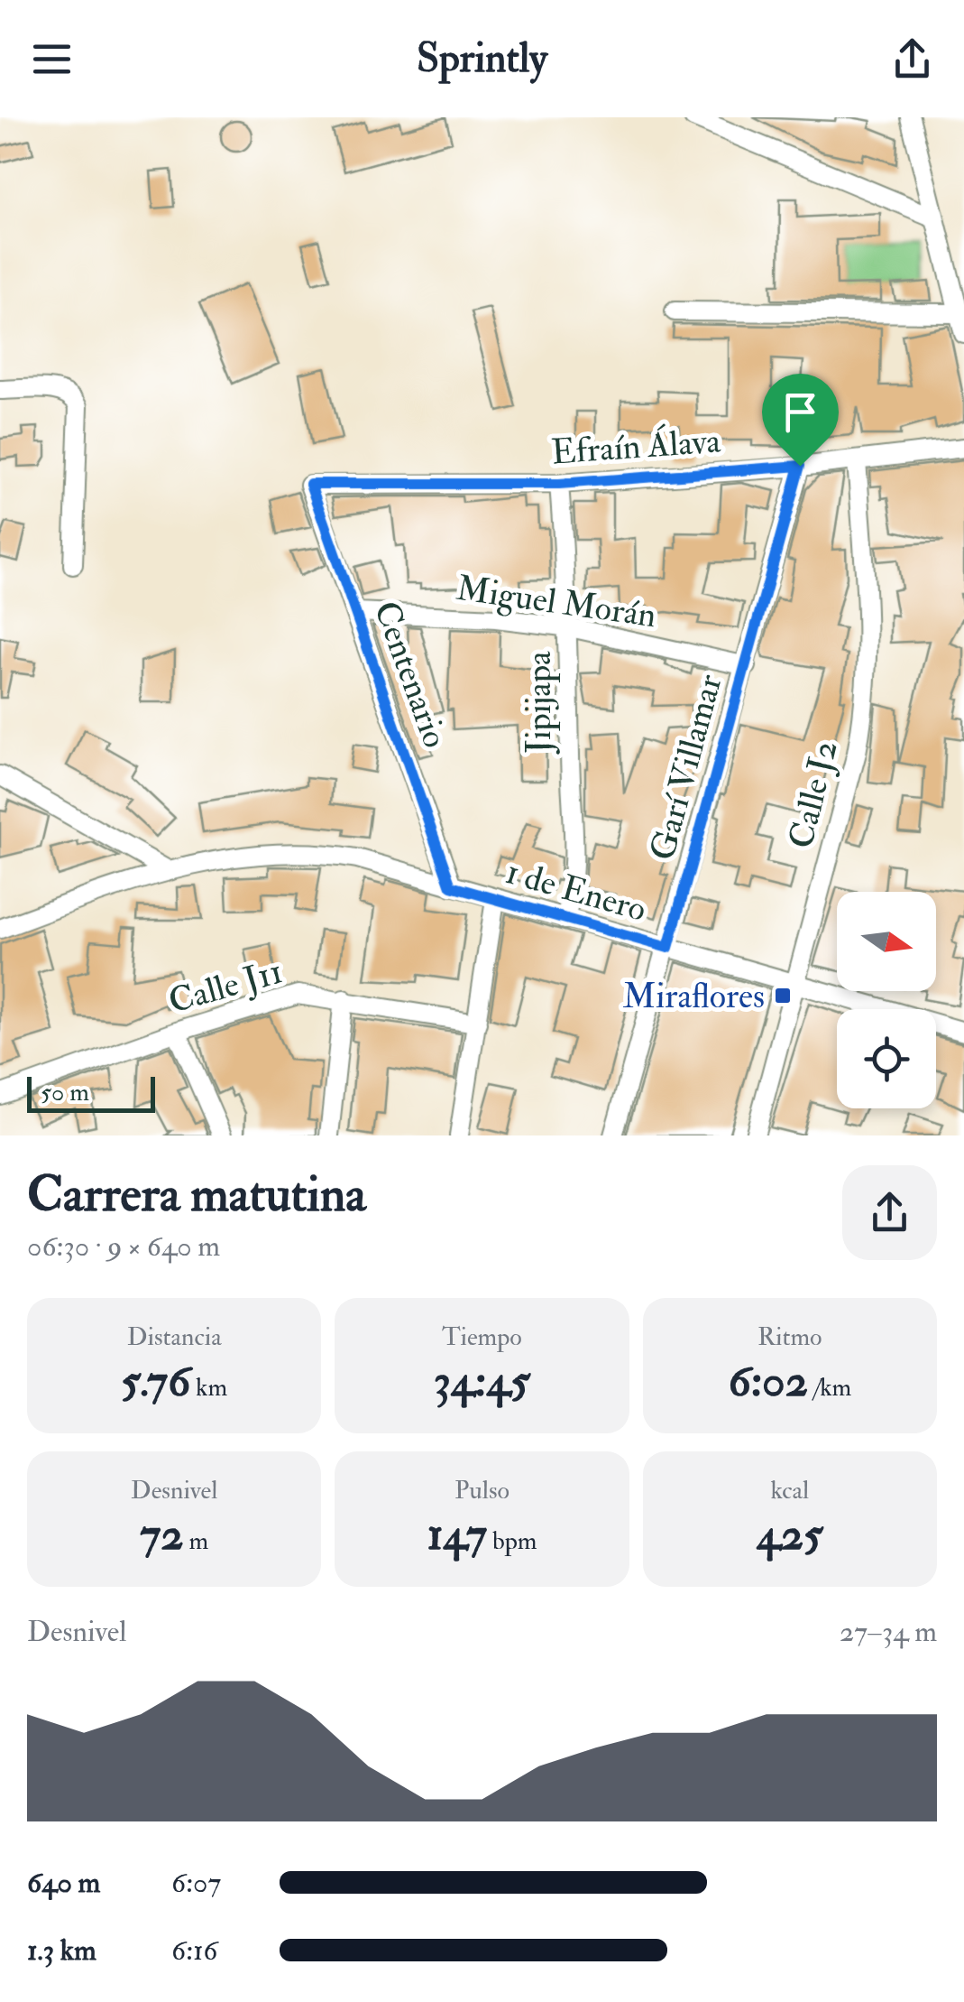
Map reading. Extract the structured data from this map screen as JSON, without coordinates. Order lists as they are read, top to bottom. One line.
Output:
{"streets":{"street":["Efraín Álava","Miguel Morán","Centenario","Jipijapa","Garí Villamar","Calle J2","1 de Enero","Calle J11"]},"crossings":[["Efraín Álava","Centenario"],["Efraín Álava","Jipijapa"],["Efraín Álava","Garí Villamar"],["Efraín Álava","Calle J2"],["Miguel Morán","Centenario"],["Miguel Morán","Jipijapa"],["Miguel Morán","Garí Villamar"],["Centenario","1 de Enero"],["Jipijapa","1 de Enero"],["Garí Villamar","1 de Enero"],["Calle J2","1 de Enero"]],"places":{"transit":["Miraflores"]},"scale_bar":"50 m","north":"right","page":{"header":"Sprintly","scale":"50 m","heading":["Carrera matutina","06:30 · 9 × 640 m"],"stats":[["Distancia","5.76 km"],["Tiempo","34:45"],["Ritmo","6:02 /km"],["Desnivel","72 m"],["Pulso","147 bpm"],["kcal","425"]],"chart":["Desnivel","27–34 m"],"list":[{"name":"640 m","note":"6:07"},{"name":"1.3 km","note":"6:16"}]}}
